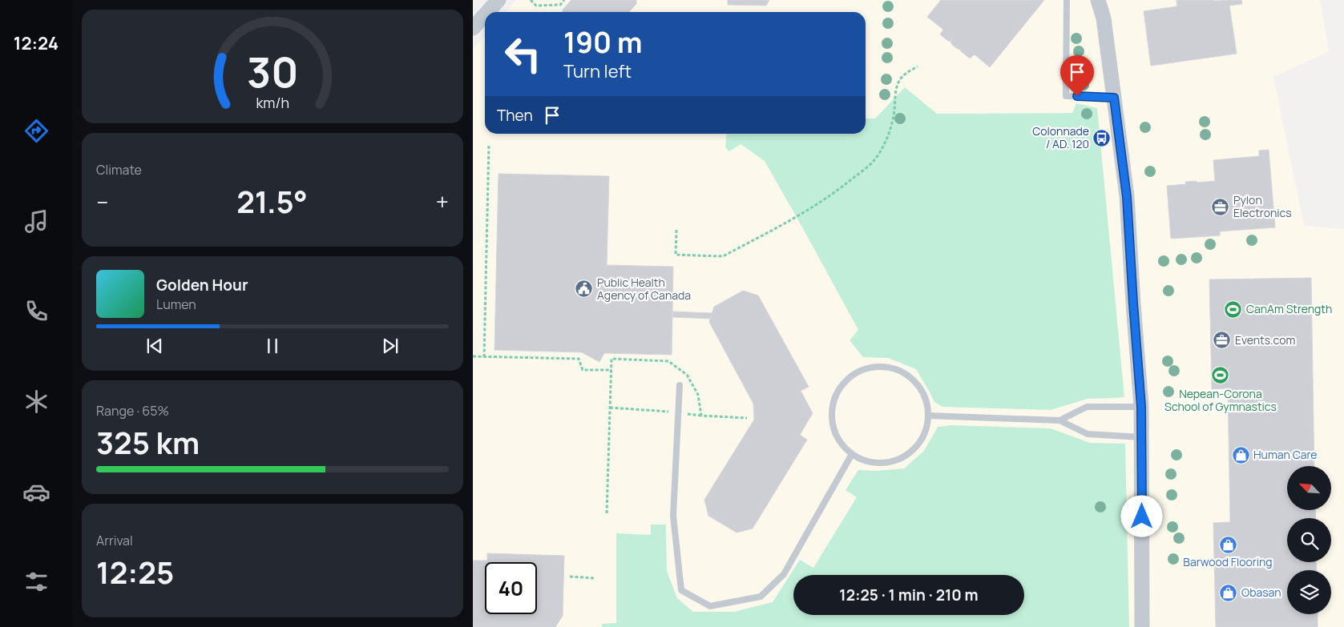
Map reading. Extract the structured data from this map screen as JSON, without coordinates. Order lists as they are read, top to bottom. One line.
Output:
{"places":{"bus stop":["Colonnade / AD. 120"],"office":["Pylon Electronics","Events.com"],"public building":["Public Health Agency of Canada"],"sports":["CanAm Strength","Nepean-Corona School of Gymnastics"],"shop":["Human Care","Barwood Flooring","Obasan"]},"north":"top left","page":{"tabs":"12:24","turn":["190 m","Turn left"],"then":"Then","tile":["Climate",["Range · 65%","325 km"],["Arrival","12:25"]],"heat":["−","21.5°","+"],"song":["Golden Hour","Lumen"],"limit":"40","trip":"12:25 · 1 min · 210 m","gauge":["30","km/h"]}}
